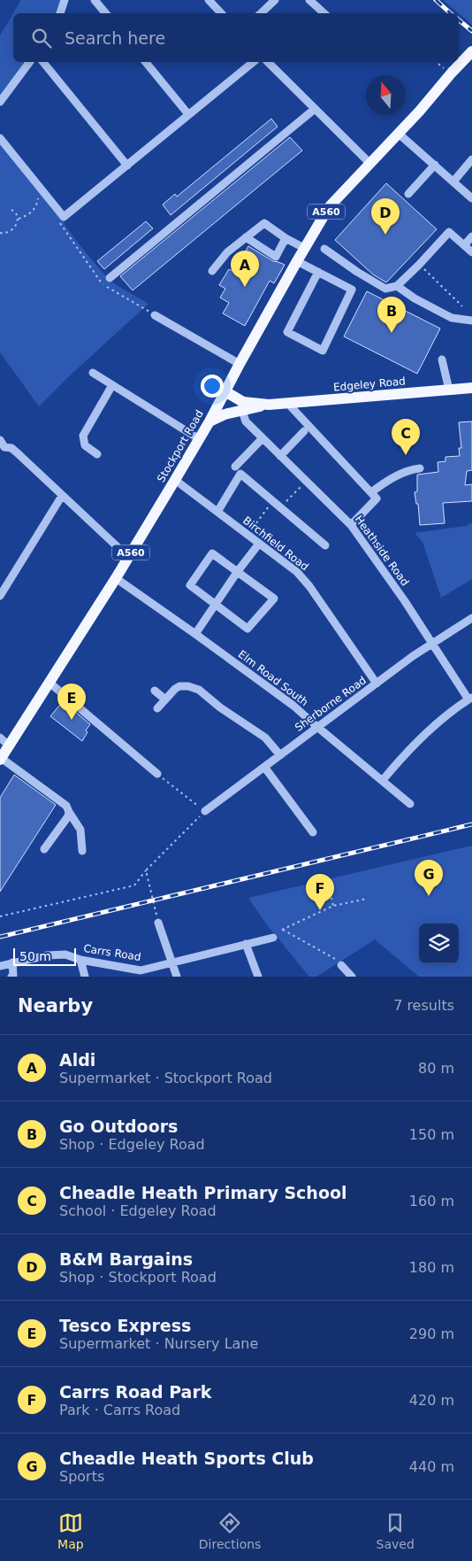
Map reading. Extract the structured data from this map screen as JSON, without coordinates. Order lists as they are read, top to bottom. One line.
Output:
{"streets":{"main road":["A560","Edgeley Road","Stockport Road"],"street":["Birchfield Road","Heathside Road","Elm Road South","Sherborne Road","Carrs Road"]},"crossings":[["A560","Edgeley Road"],["A560","Stockport Road"],["Edgeley Road","Stockport Road"],["Edgeley Road","Heathside Road"],["Stockport Road","Birchfield Road"],["Stockport Road","Elm Road South"],["Birchfield Road","Sherborne Road"],["Heathside Road","Sherborne Road"],["Elm Road South","Sherborne Road"]],"scale_bar":"50 m","north":"top","page":{"search":"Search here","pins":["D","A","B","C","E","G","F"],"scale":"50 m","heading":["Nearby","7 results"],"list":[{"mark":"A","name":"Aldi","note":"Supermarket · Stockport Road","value":"80 m"},{"mark":"B","name":"Go Outdoors","note":"Shop · Edgeley Road","value":"150 m"},{"mark":"C","name":"Cheadle Heath Primary School","note":"School · Edgeley Road","value":"160 m"},{"mark":"D","name":"B&M Bargains","note":"Shop · Stockport Road","value":"180 m"},{"mark":"E","name":"Tesco Express","note":"Supermarket · Nursery Lane","value":"290 m"},{"mark":"F","name":"Carrs Road Park","note":"Park · Carrs Road","value":"420 m"},{"mark":"G","name":"Cheadle Heath Sports Club","note":"Sports","value":"440 m"}],"nav":["Map","Directions","Saved"]}}
